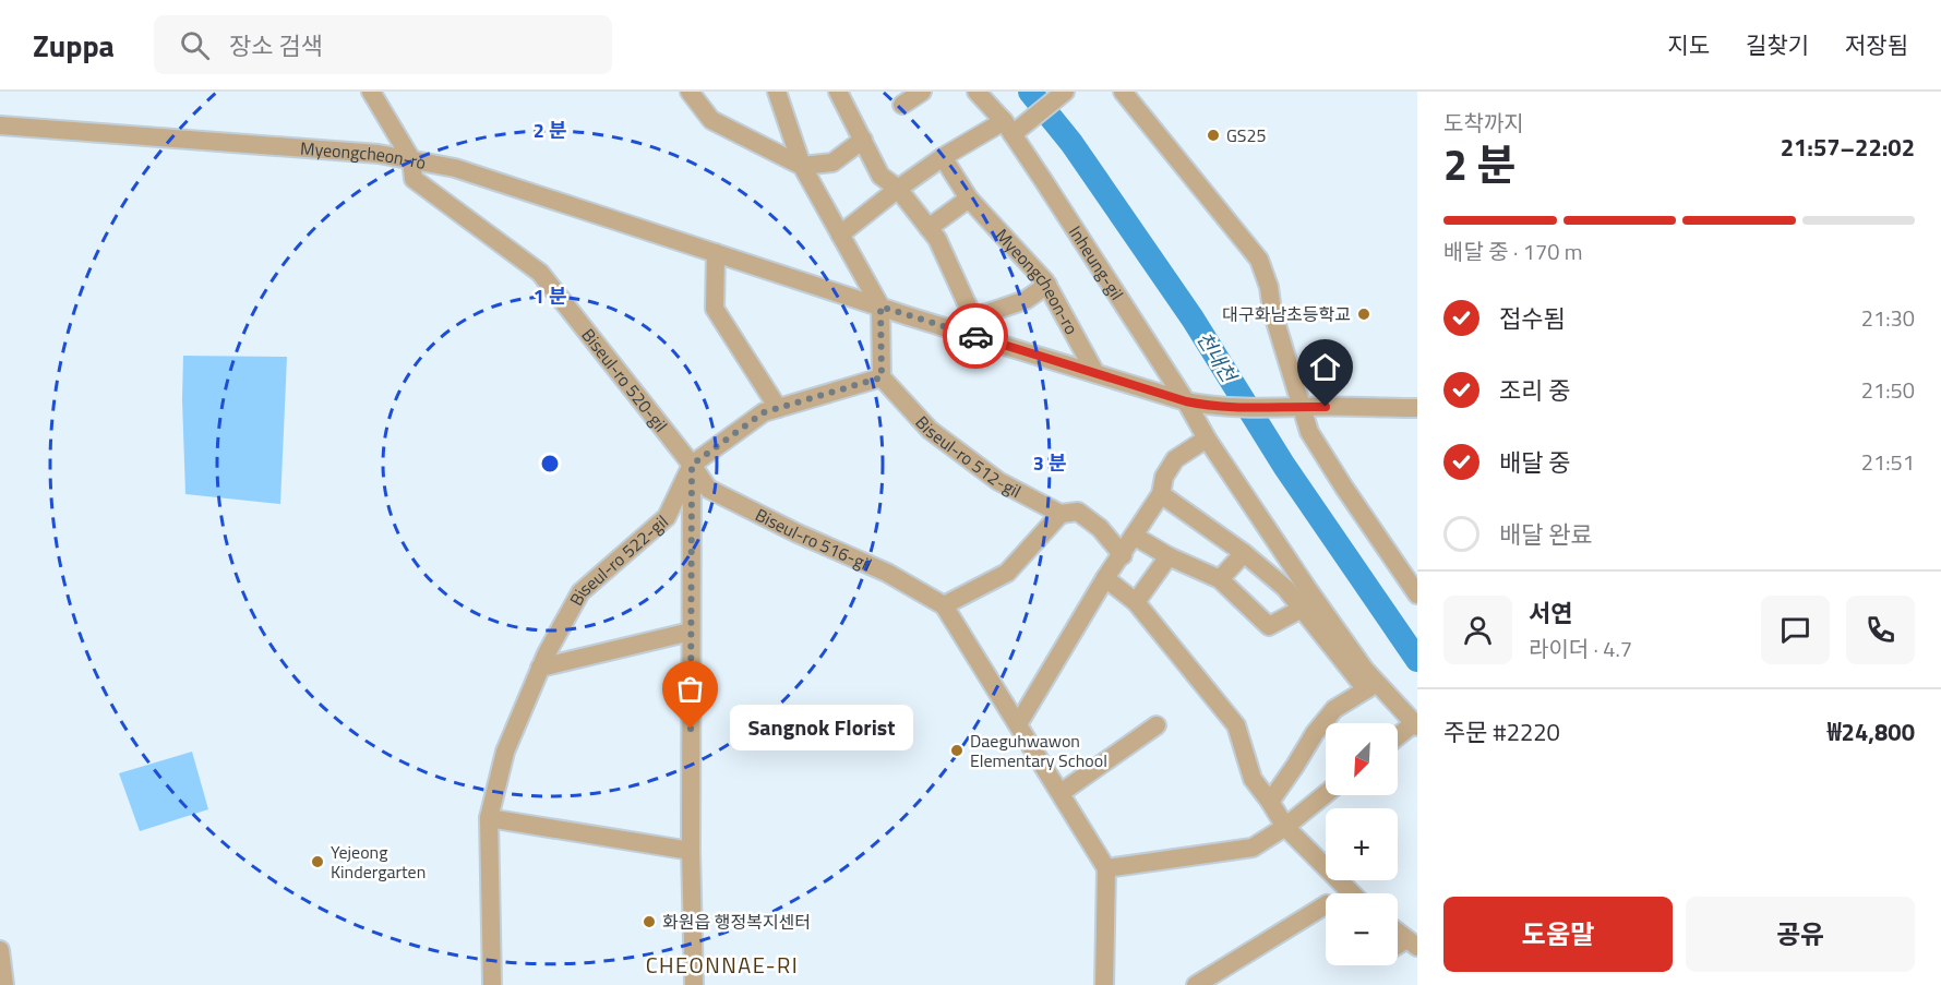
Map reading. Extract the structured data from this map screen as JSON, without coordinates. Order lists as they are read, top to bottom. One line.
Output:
{"streets":{"street":["Myeongcheon-ro","Inheung-gil","Biseul-ro 520-gil","Biseul-ro 512-gil","Biseul-ro 516-gil","Biseul-ro 522-gil"]},"crossings":[["Myeongcheon-ro","Inheung-gil"],["Myeongcheon-ro","Biseul-ro 520-gil"],["Biseul-ro 520-gil","Biseul-ro 516-gil"],["Biseul-ro 520-gil","Biseul-ro 522-gil"],["Biseul-ro 512-gil","Biseul-ro 522-gil"],["Biseul-ro 516-gil","Biseul-ro 522-gil"]],"districts":["CHEONNAE-RI"],"water":["천내천"],"places":["GS25","대구화남초등학교","Sangnok Florist","Daeguhwawon Elementary School","Yejeong Kindergarten","화원읍 행정복지센터"],"north":"bottom left","page":{"header":"Zuppa","search":"장소 검색","nav":["지도","길찾기","저장됨"],"heading":["2 분","도착까지","21:57–22:02"],"panel":["서연","라이더 · 4.7","주문 #2220","₩24,800"],"bar":"배달 중 · 170 m","list":[["접수됨","21:30"],["조리 중","21:50"],["배달 중","21:51"],"배달 완료"],"bubble":"Sangnok Florist","map_buttons":["+","−"],"buttons":["도움말","공유"]},"rings":["2 분","1 분","3 분"]}
